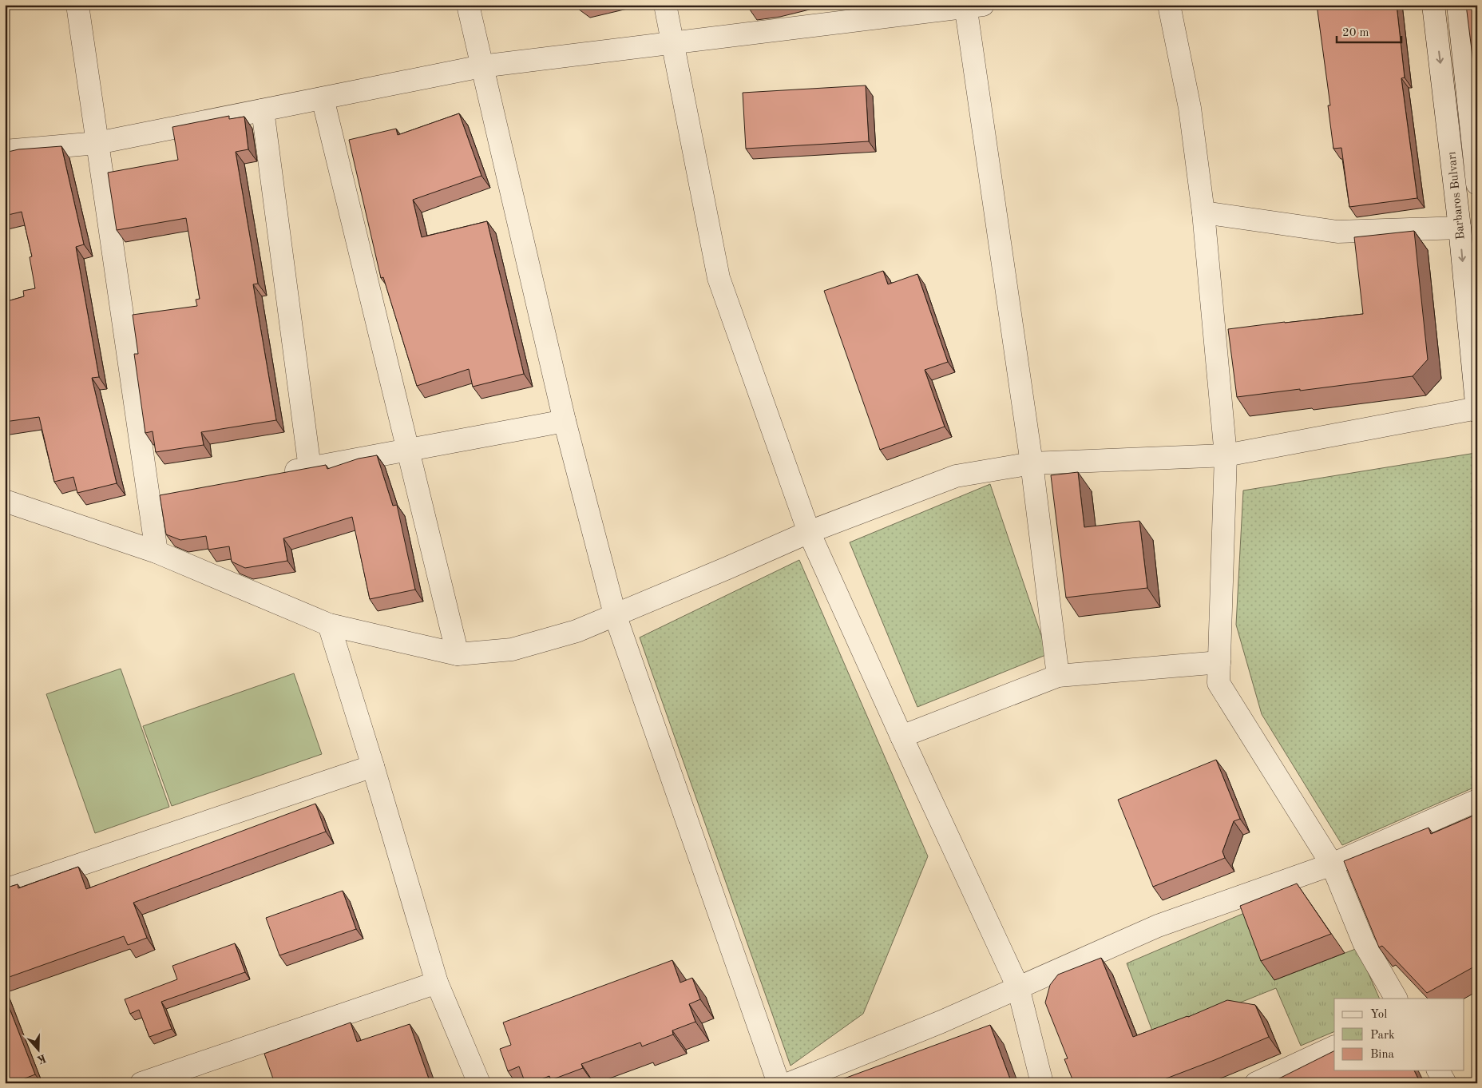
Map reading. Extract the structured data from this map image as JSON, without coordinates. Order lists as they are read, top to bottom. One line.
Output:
{"streets":{"street":["Barbaros Bulvarı"]},"legend":["Yol","Park","Bina"],"scale_bar":"20 m","north":"bottom"}
